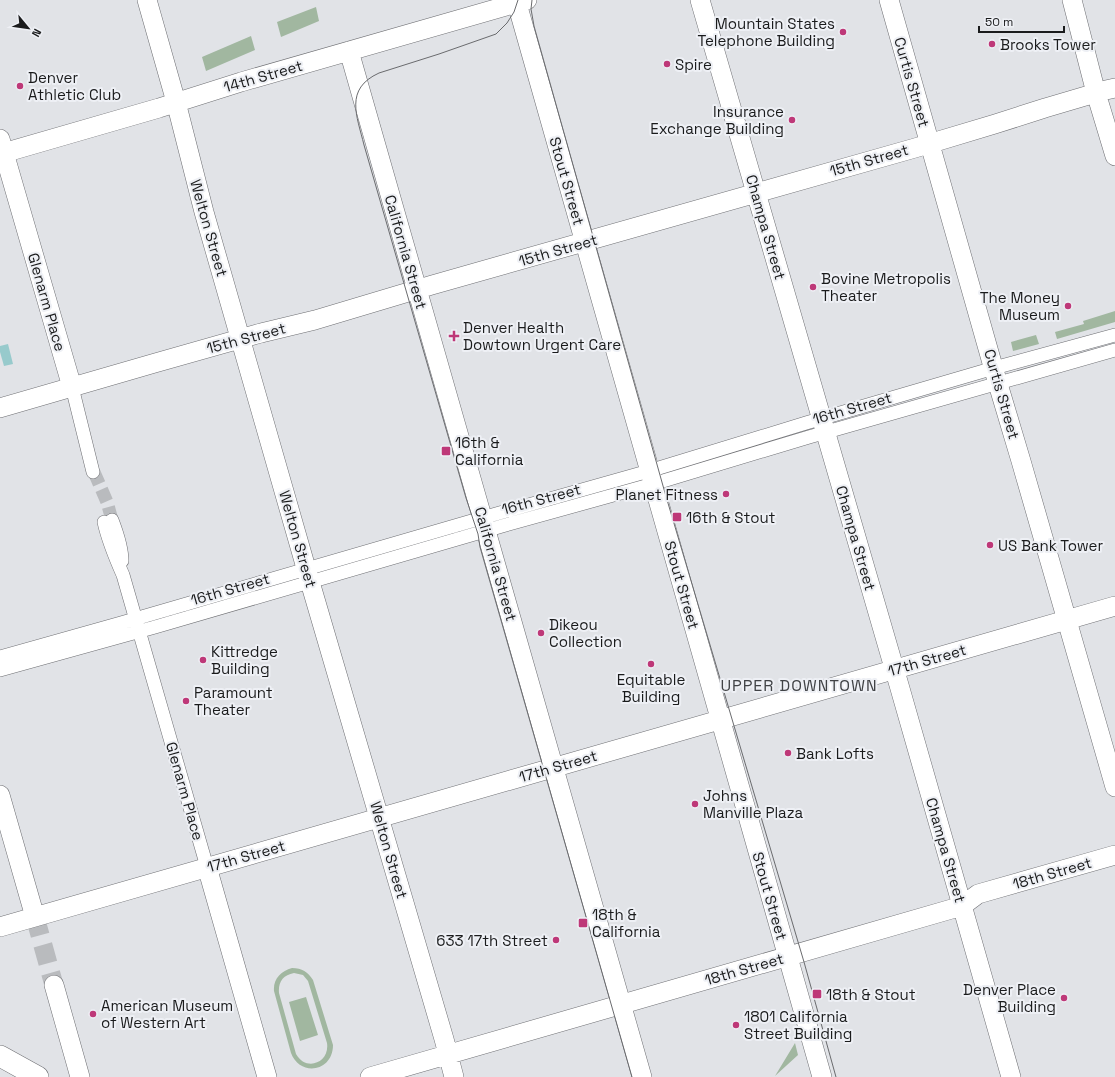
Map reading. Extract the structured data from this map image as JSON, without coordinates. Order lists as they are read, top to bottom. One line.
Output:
{"streets":{"main road":["14th Street","Curtis Street","15th Street","Stout Street","Champa Street","Welton Street","California Street","Glenarm Place","17th Street","18th Street"],"street":["16th Street"]},"crossings":[["14th Street","Stout Street"],["14th Street","Welton Street"],["14th Street","California Street"],["14th Street","Glenarm Place"],["Curtis Street","15th Street"],["Curtis Street","16th Street"],["Curtis Street","17th Street"],["15th Street","Stout Street"],["15th Street","Champa Street"],["15th Street","Welton Street"],["15th Street","California Street"],["15th Street","Glenarm Place"],["Stout Street","16th Street"],["Stout Street","17th Street"],["Stout Street","18th Street"],["Champa Street","16th Street"],["Champa Street","17th Street"],["Champa Street","18th Street"],["Welton Street","16th Street"],["Welton Street","17th Street"],["Welton Street","18th Street"],["California Street","16th Street"],["California Street","17th Street"],["California Street","18th Street"],["Glenarm Place","16th Street"],["Glenarm Place","17th Street"]],"districts":["UPPER DOWNTOWN"],"places":{"other":["Mountain States Telephone Building","Brooks Tower","Spire","Denver Athletic Club","Insurance Exchange Building","Bovine Metropolis Theater","The Money Museum","Planet Fitness","US Bank Tower","Dikeou Collection","Kittredge Building","Equitable Building","Paramount Theater","Bank Lofts","Johns Manville Plaza","633 17th Street","Denver Place Building","American Museum of Western Art","1801 California Street Building"],"health":["Denver Health Dowtown Urgent Care"],"transit":["16th & California","16th & Stout","18th & California","18th & Stout"]},"scale_bar":"50 m","north":"bottom right"}
